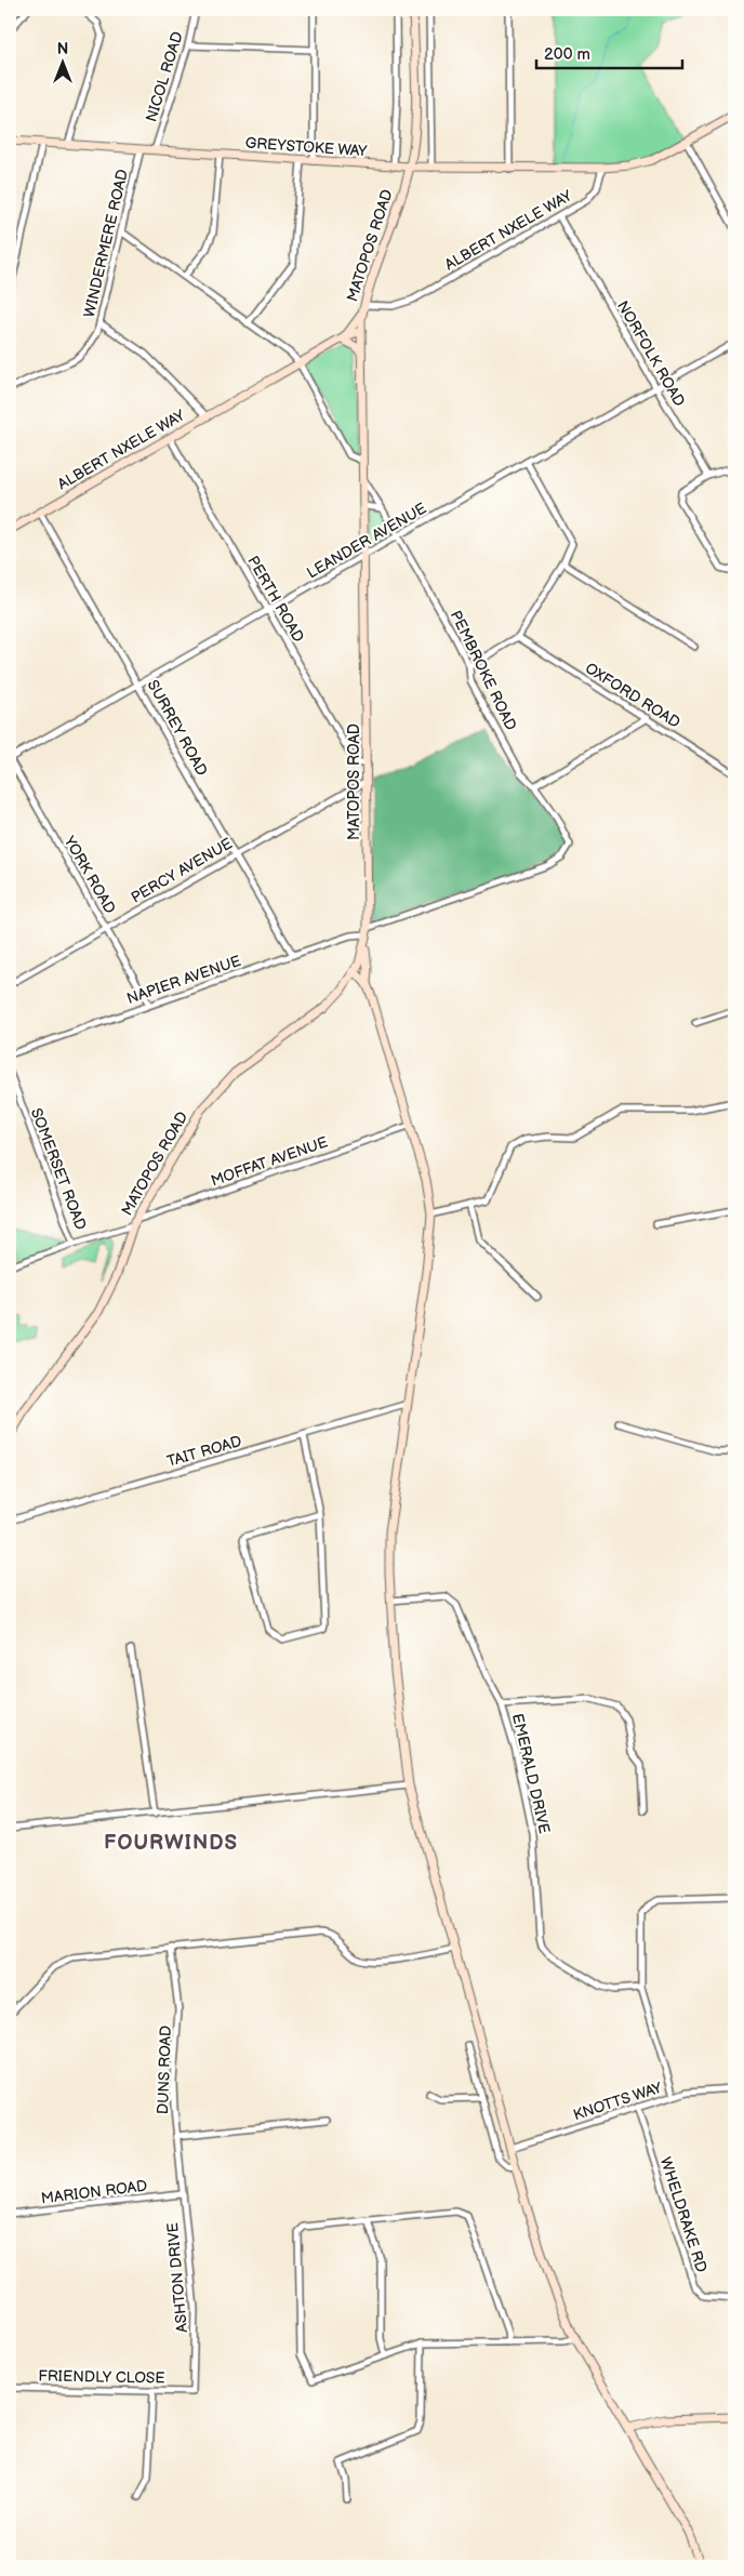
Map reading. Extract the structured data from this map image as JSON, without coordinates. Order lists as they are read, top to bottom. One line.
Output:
{"streets":{"main road":["GREYSTOKE WAY","ALBERT NXELE WAY","MATOPOS ROAD"],"street":["NICOL ROAD","WINDERMERE ROAD","NORFOLK ROAD","LEANDER AVENUE","PERTH ROAD","PEMBROKE ROAD","OXFORD ROAD","SURREY ROAD","PERCY AVENUE","YORK ROAD","NAPIER AVENUE","MOFFAT AVENUE","SOMERSET ROAD","TAIT ROAD","EMERALD DRIVE","DUNS ROAD","KNOTTS WAY","MARION ROAD","WHELDRAKE RD","ASHTON DRIVE","FRIENDLY CLOSE"]},"crossings":[["NICOL ROAD","GREYSTOKE WAY"],["GREYSTOKE WAY","ALBERT NXELE WAY"],["GREYSTOKE WAY","WINDERMERE ROAD"],["GREYSTOKE WAY","MATOPOS ROAD"],["ALBERT NXELE WAY","MATOPOS ROAD"],["ALBERT NXELE WAY","NORFOLK ROAD"],["ALBERT NXELE WAY","PERTH ROAD"],["ALBERT NXELE WAY","SURREY ROAD"],["MATOPOS ROAD","LEANDER AVENUE"],["MATOPOS ROAD","PERTH ROAD"],["MATOPOS ROAD","PEMBROKE ROAD"],["MATOPOS ROAD","PERCY AVENUE"],["MATOPOS ROAD","NAPIER AVENUE"],["MATOPOS ROAD","MOFFAT AVENUE"],["NORFOLK ROAD","LEANDER AVENUE"],["LEANDER AVENUE","PERTH ROAD"],["LEANDER AVENUE","PEMBROKE ROAD"],["LEANDER AVENUE","SURREY ROAD"],["LEANDER AVENUE","YORK ROAD"],["PEMBROKE ROAD","NAPIER AVENUE"],["SURREY ROAD","PERCY AVENUE"],["SURREY ROAD","NAPIER AVENUE"],["PERCY AVENUE","YORK ROAD"],["YORK ROAD","NAPIER AVENUE"],["MOFFAT AVENUE","SOMERSET ROAD"],["DUNS ROAD","MARION ROAD"],["DUNS ROAD","ASHTON DRIVE"],["KNOTTS WAY","WHELDRAKE RD"],["MARION ROAD","ASHTON DRIVE"],["ASHTON DRIVE","FRIENDLY CLOSE"]],"districts":["FOURWINDS"],"scale_bar":"200 m","north":"top"}
